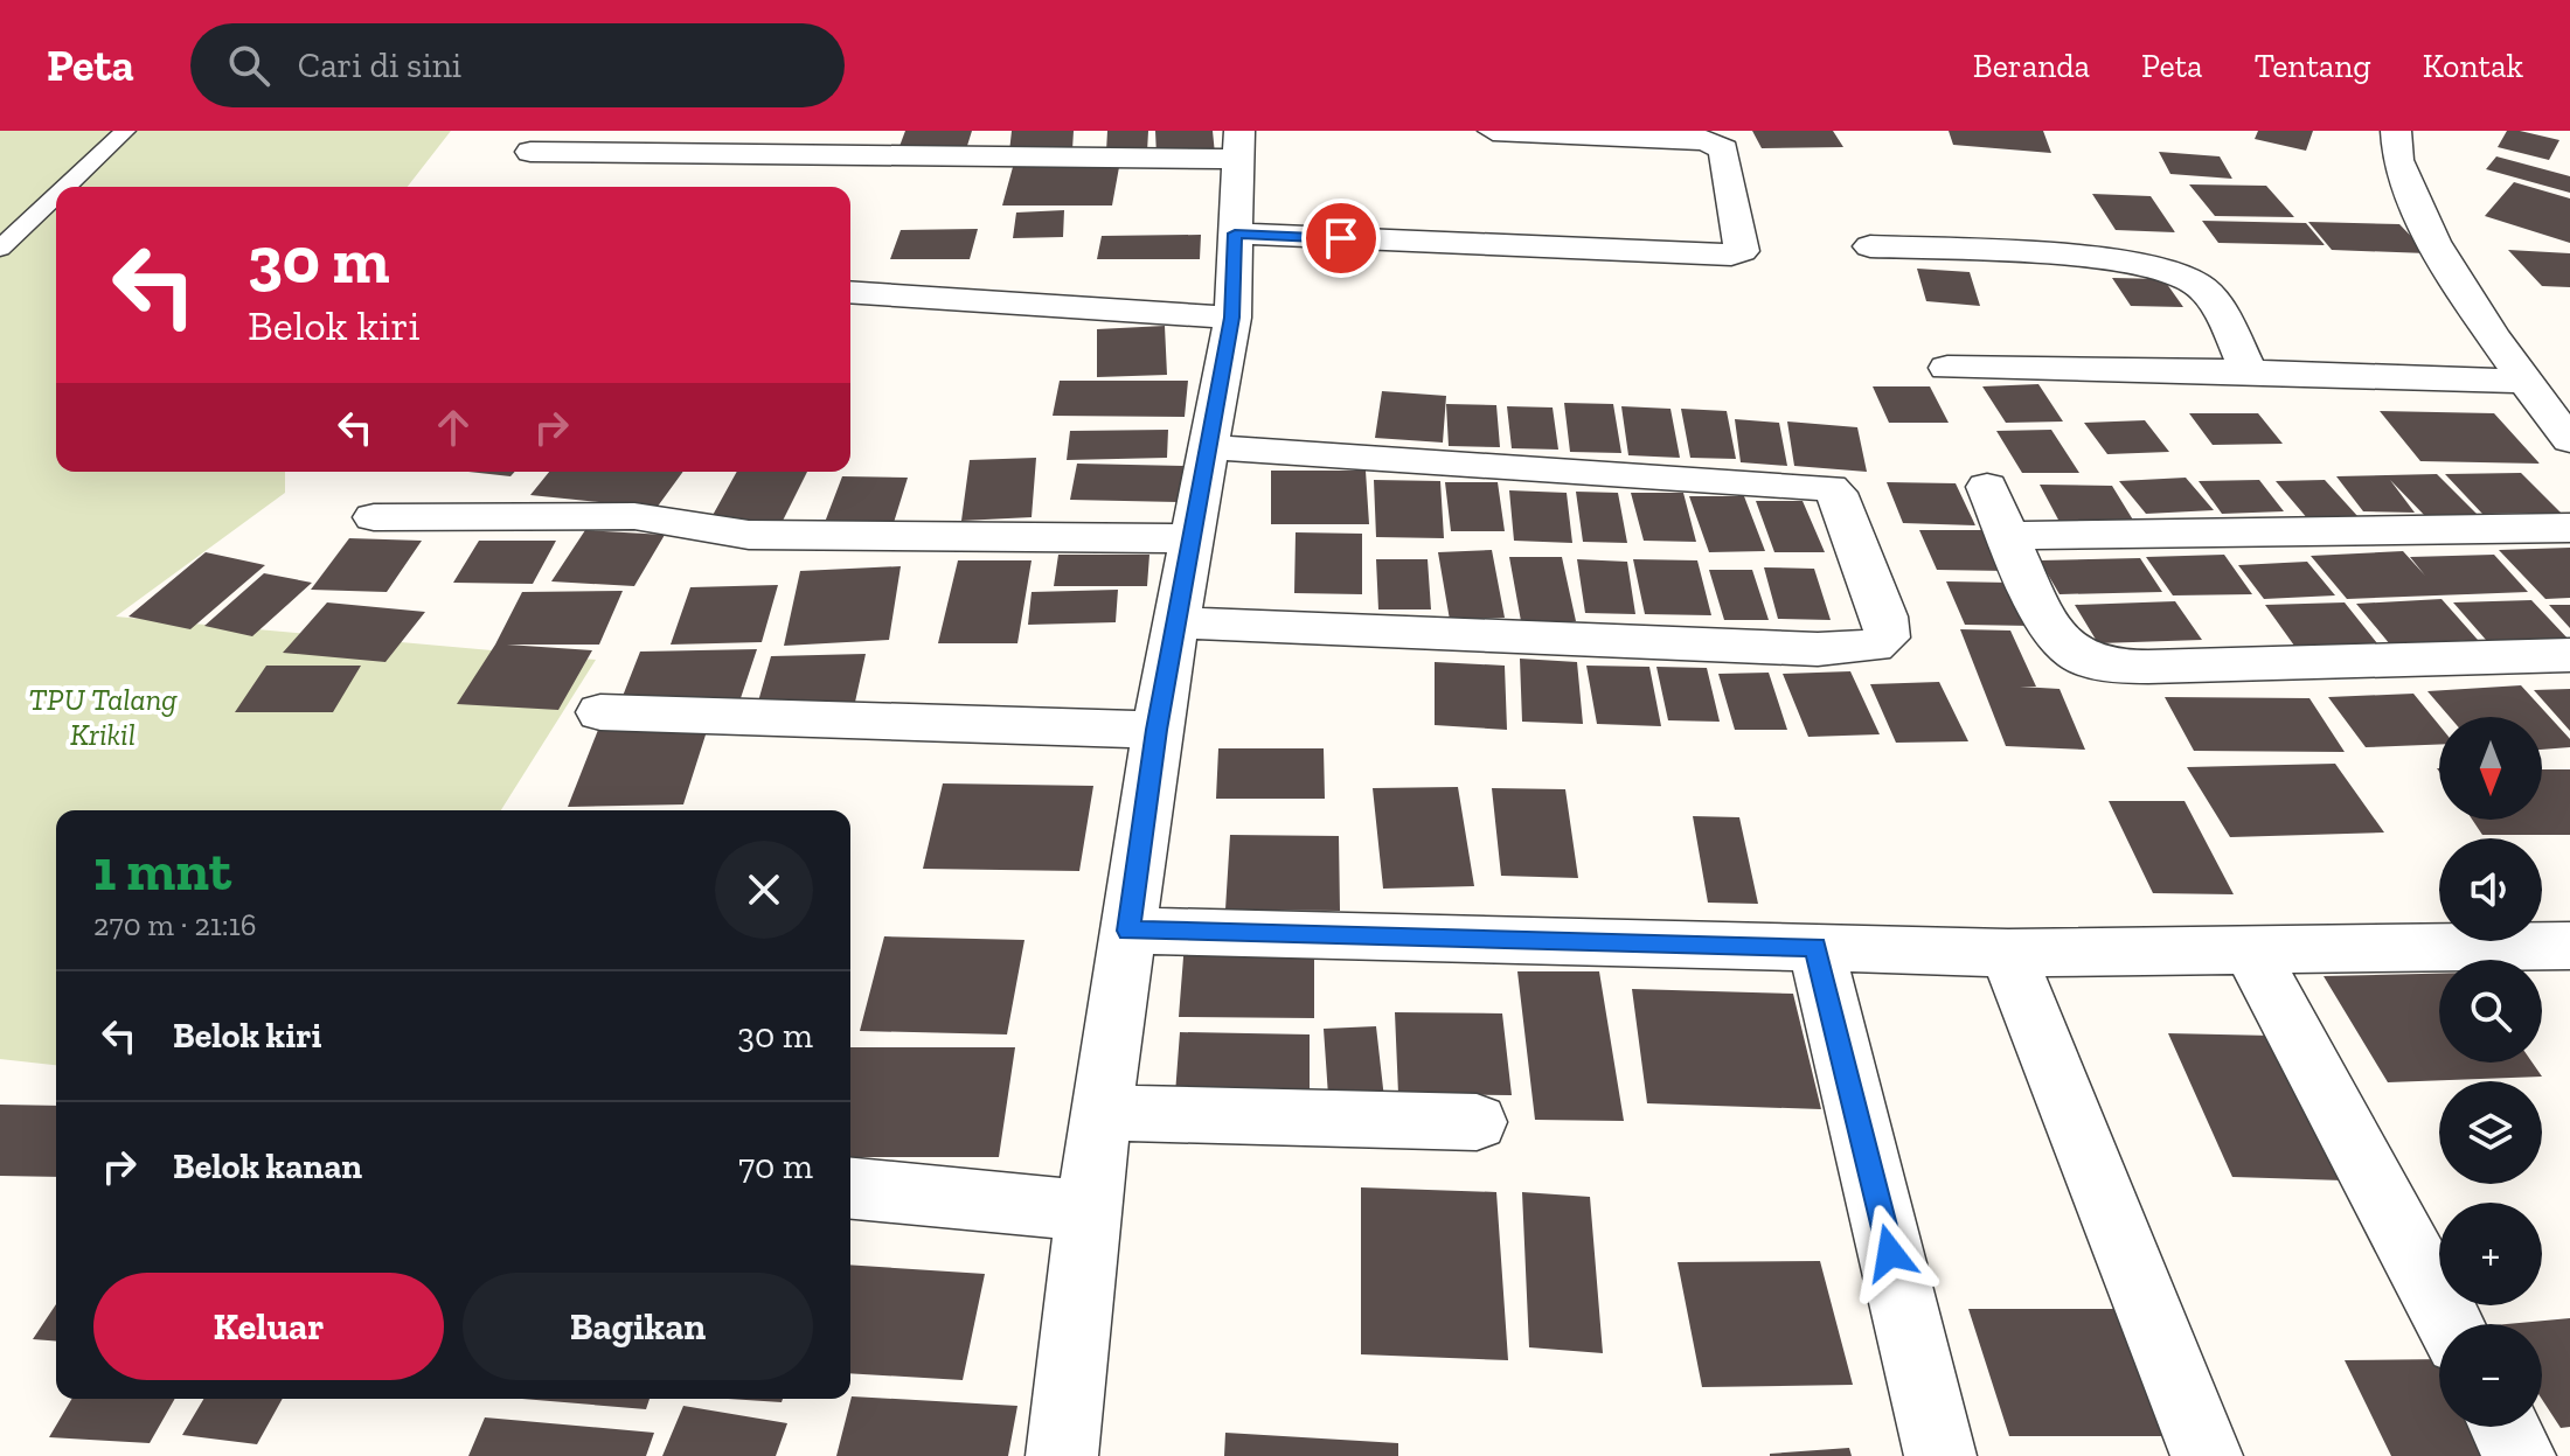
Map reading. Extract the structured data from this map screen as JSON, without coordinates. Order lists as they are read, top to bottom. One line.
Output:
{"parks":["TPU Talang Krikil"],"north":"bottom","page":{"header":"Peta","search":"Cari di sini","nav":["Beranda","Peta","Tentang","Kontak"],"turn":["30 m","Belok kiri"],"map_buttons":["+","−"],"heading":["1 mnt","270 m · 21:16"],"list":[{"name":"Belok kiri","value":"30 m"},{"name":"Belok kanan","value":"70 m"}],"buttons":["Keluar","Bagikan"]}}
